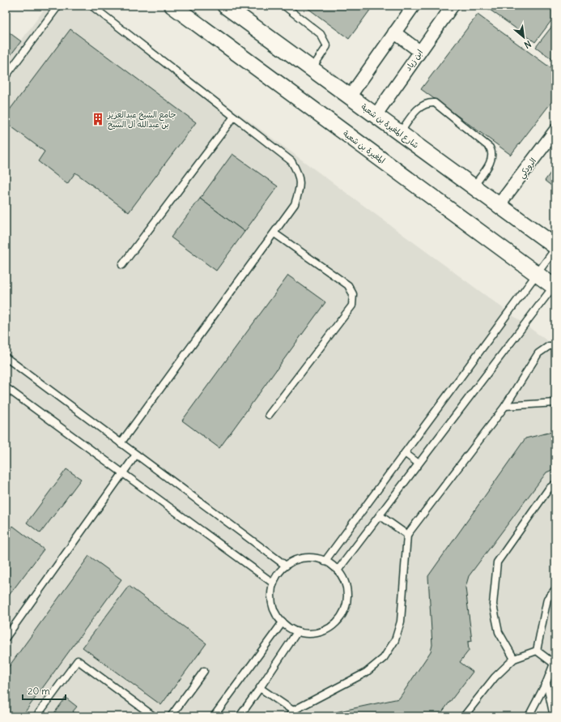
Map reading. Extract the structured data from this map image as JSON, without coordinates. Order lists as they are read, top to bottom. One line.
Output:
{"streets":{"street":["ابن زياد","شارع المغيرة بن شعبة","المغيرة بن شعبة","الرودكي"]},"crossings":[["ابن زياد","شارع المغيرة بن شعبة"],["شارع المغيرة بن شعبة","الرودكي"]],"places":{"building":["جامع الشيخ عبدالعزيز بن عبدالله أل الشيخ"]},"scale_bar":"20 m","north":"bottom right"}
